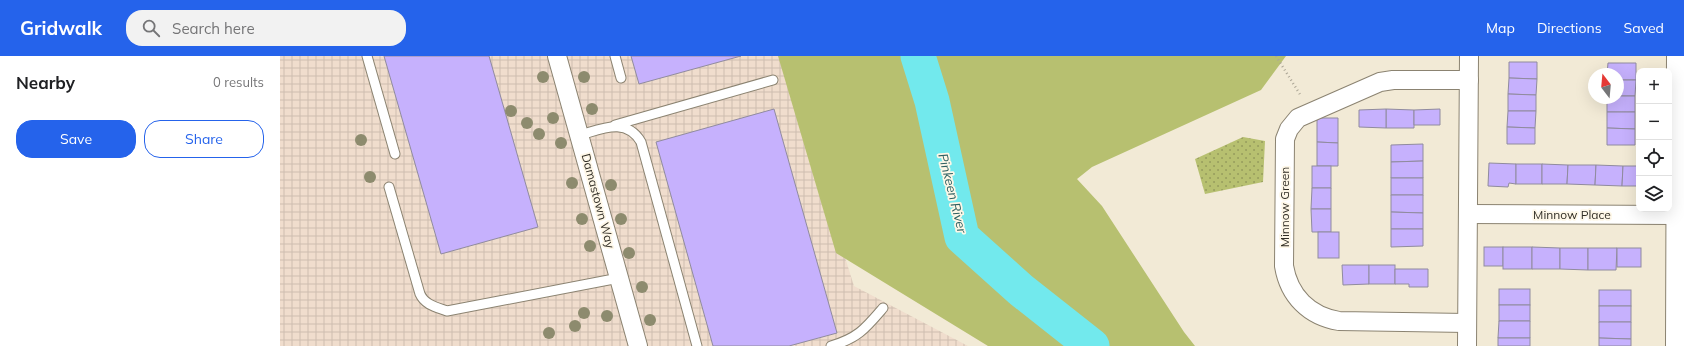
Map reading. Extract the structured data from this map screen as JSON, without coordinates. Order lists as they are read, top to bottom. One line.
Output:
{"streets":{"street":["Damastown Way","Minnow Green","Minnow Place"]},"water":["Pinkeen River"],"north":"top","page":{"header":"Gridwalk","search":"Search here","nav":["Map","Directions","Saved"],"heading":["Nearby","0 results"],"map_buttons":["+","−"],"buttons":["Save","Share"]}}
